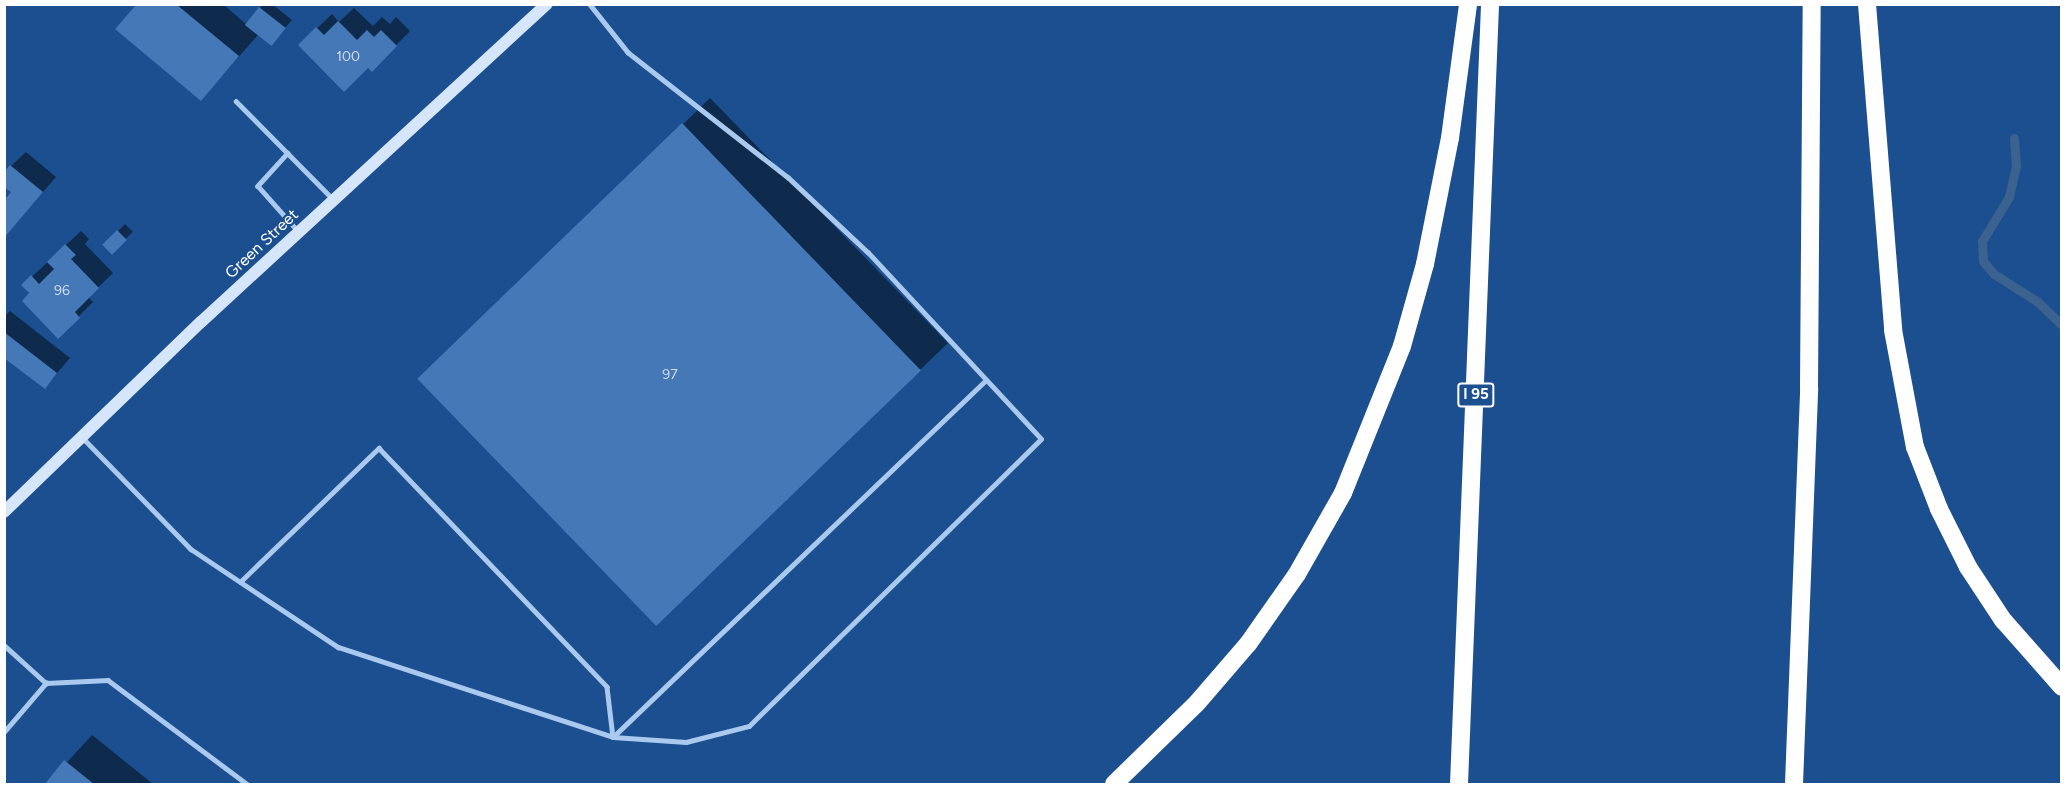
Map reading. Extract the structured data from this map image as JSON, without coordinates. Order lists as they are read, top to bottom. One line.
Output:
{"streets":{"highway":["I 95"],"main road":["Green Street"]},"house_numbers":["100","96","97"]}
